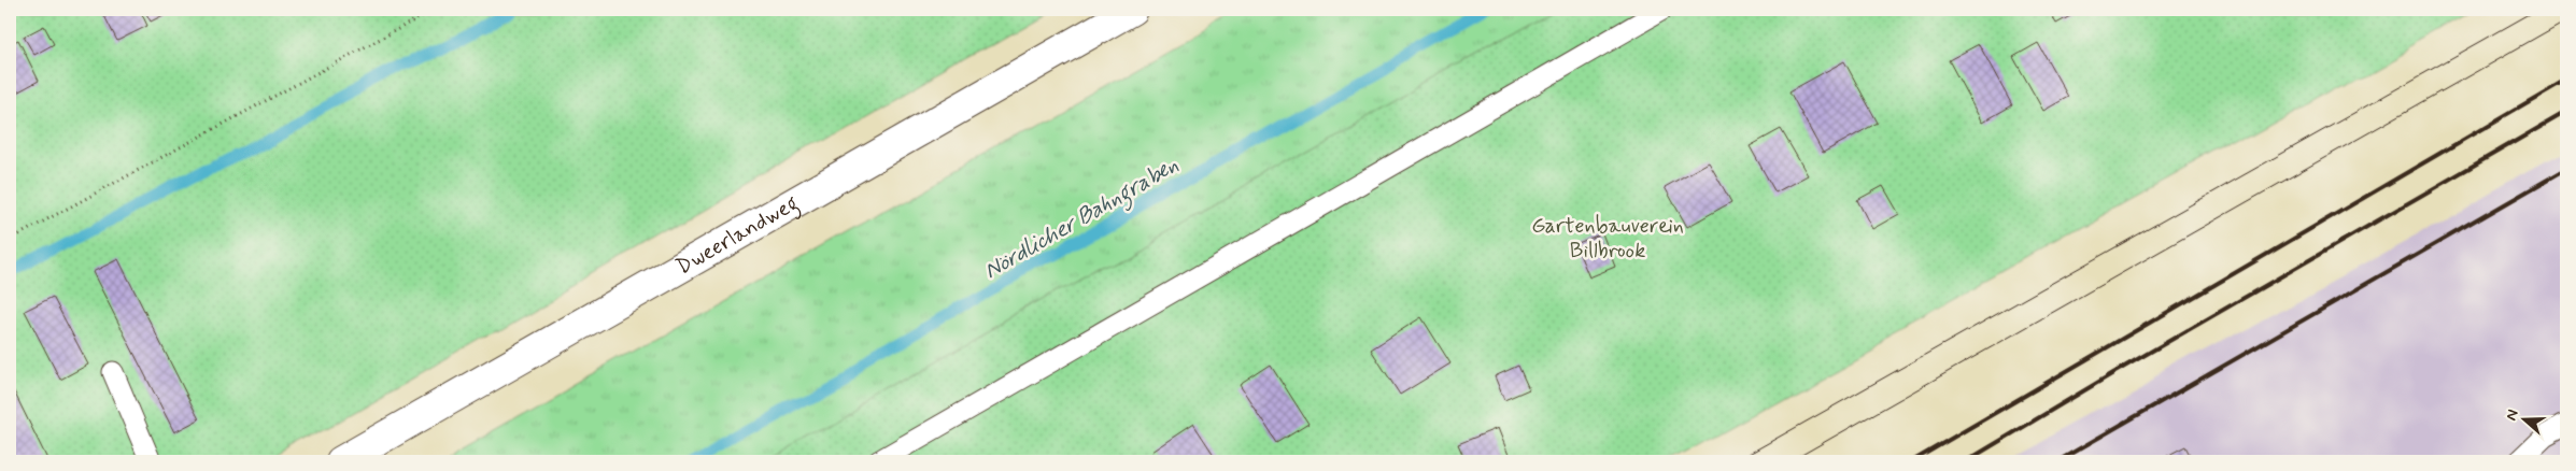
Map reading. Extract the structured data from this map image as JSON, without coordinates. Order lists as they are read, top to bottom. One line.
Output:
{"streets":{"street":["Dweerlandweg"]},"water":["Nördlicher Bahngraben"],"parks":["Gartenbauverein Billbrook"],"north":"left"}
